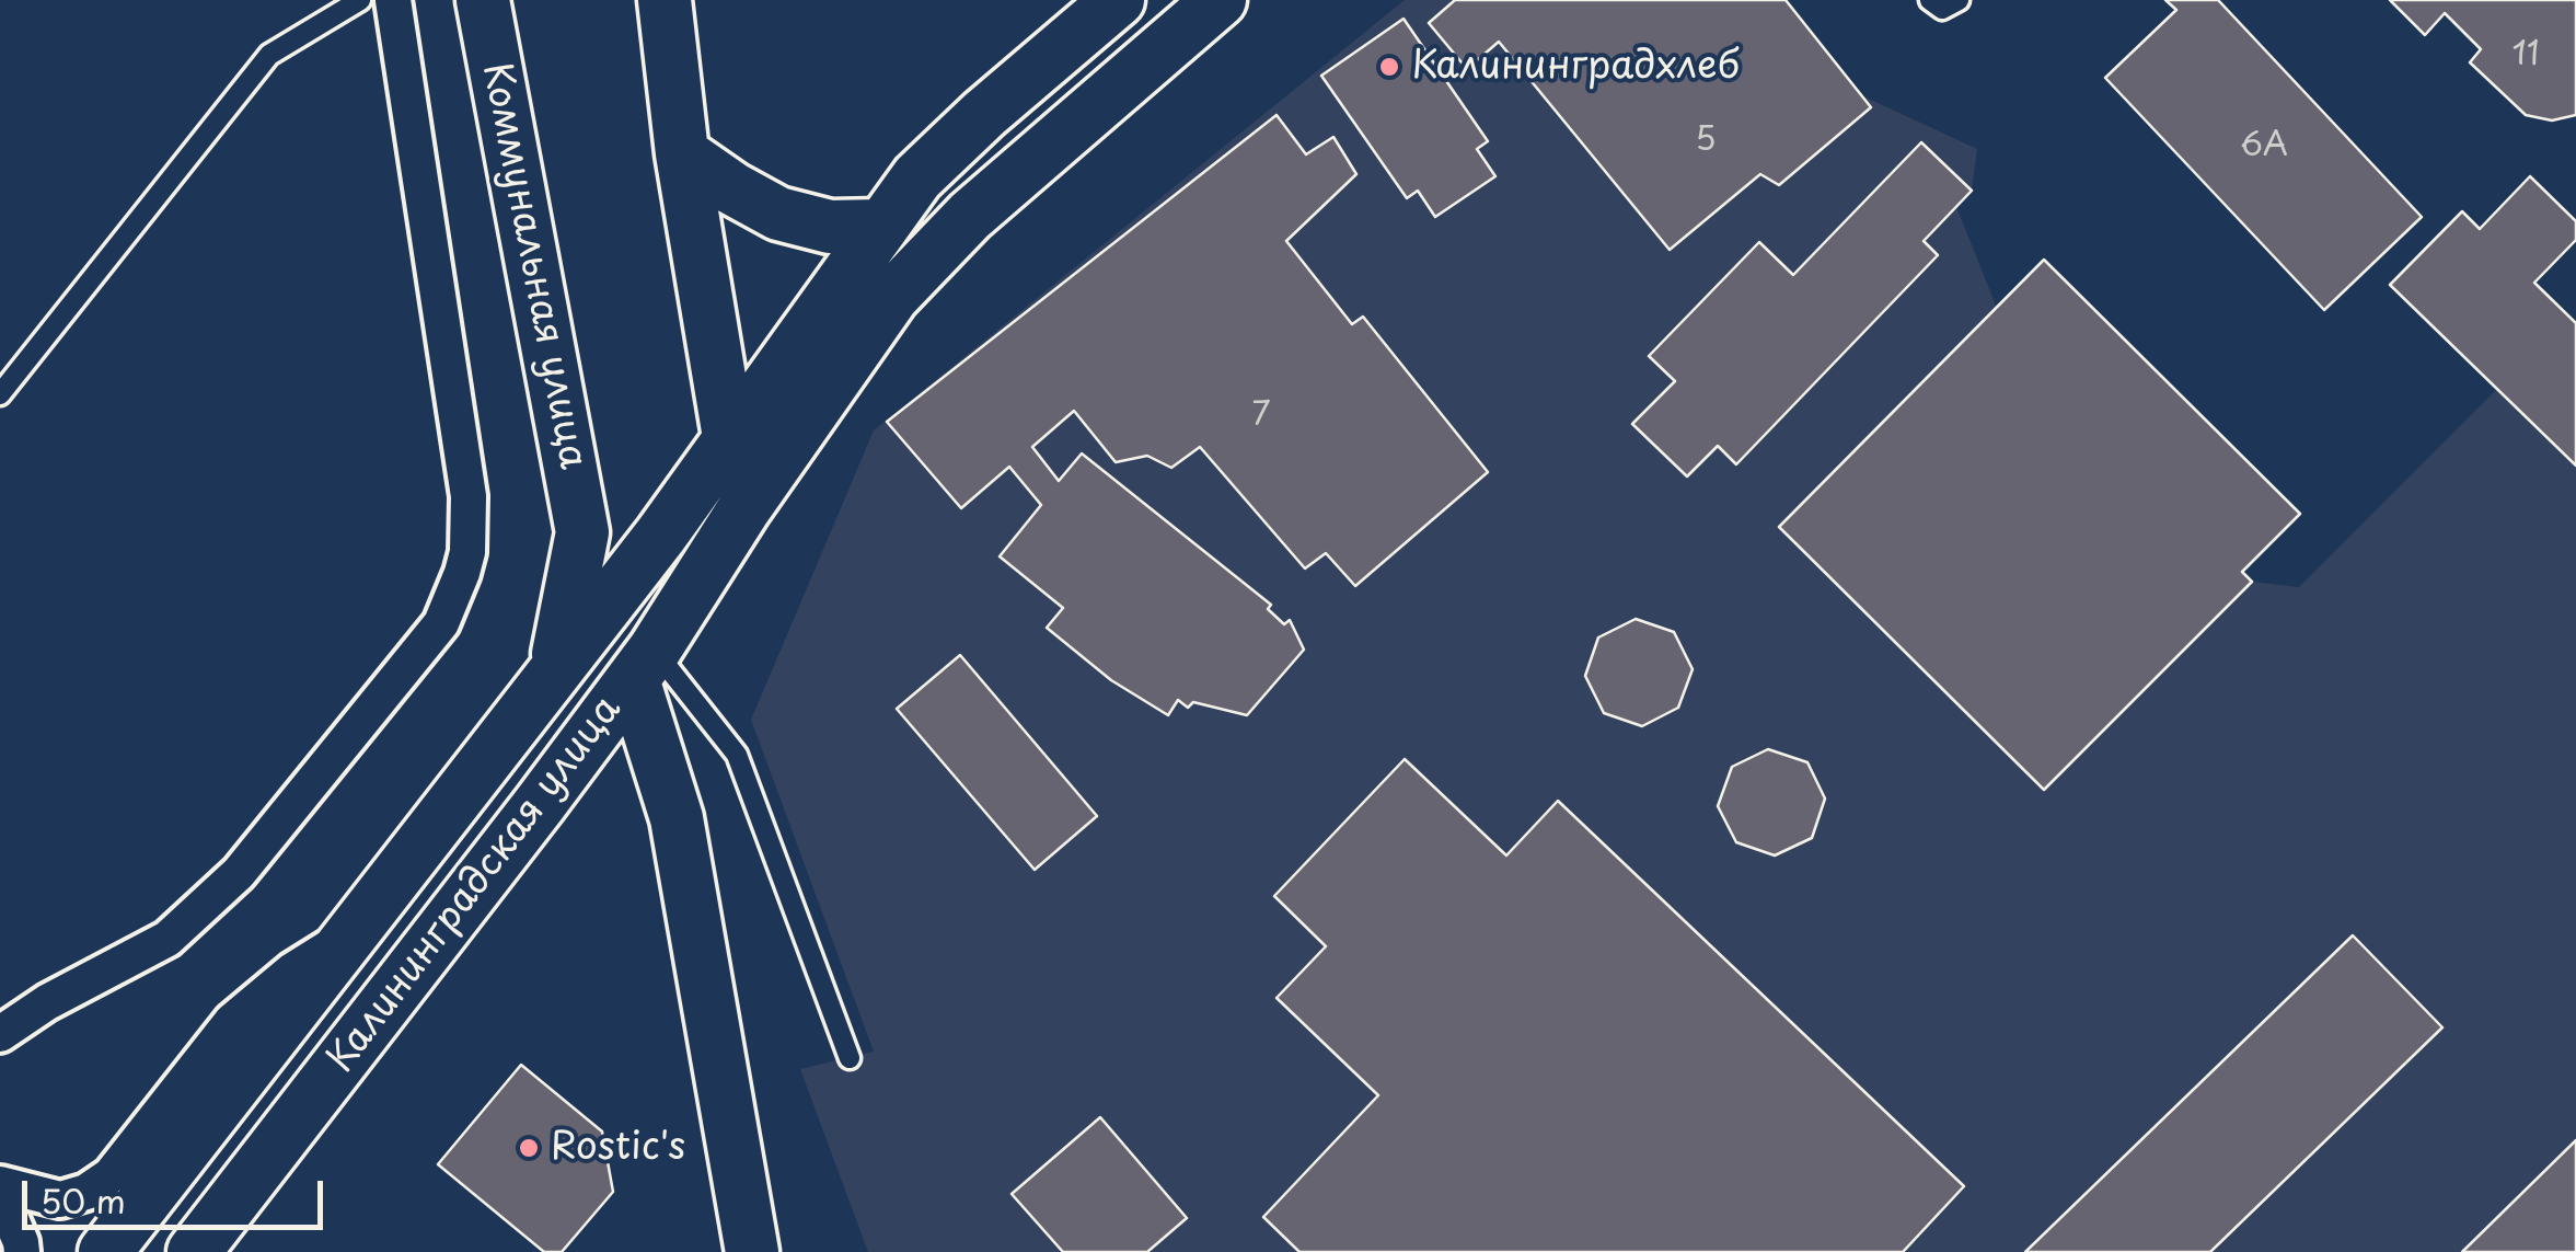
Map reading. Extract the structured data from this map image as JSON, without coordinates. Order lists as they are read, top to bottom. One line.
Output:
{"streets":{"main road":["Коммунальная улица","Калининградская улица"]},"crossings":[["Коммунальная улица","Калининградская улица"]],"places":["Калининградхлеб","Rostic's"],"house_numbers":["11","5","6А","7"],"scale_bar":"50 m"}
